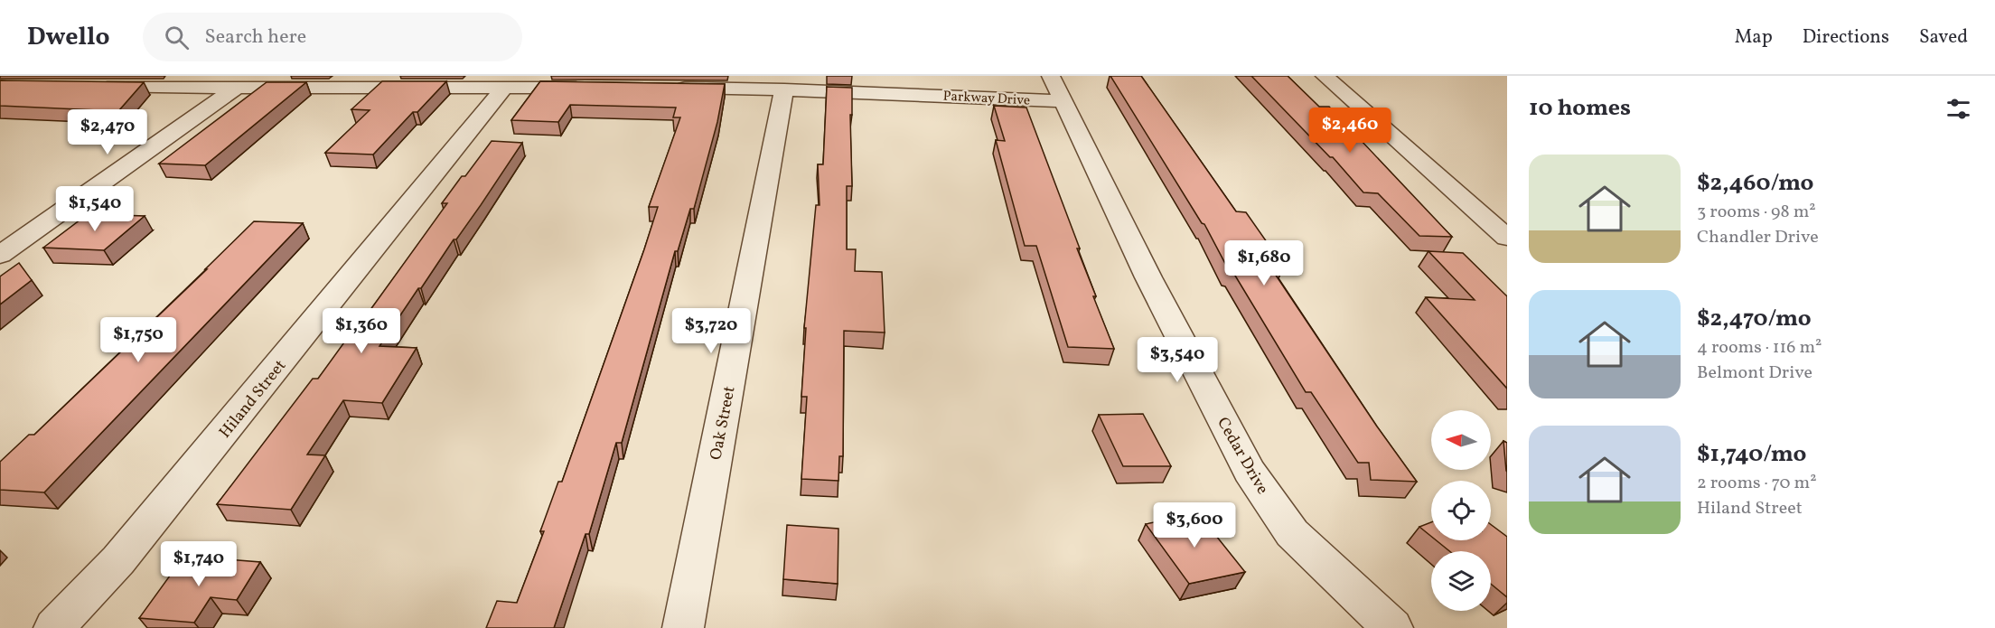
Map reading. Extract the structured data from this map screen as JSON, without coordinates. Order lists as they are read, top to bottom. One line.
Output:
{"streets":{"street":["Parkway Drive","Hiland Street","Oak Street","Cedar Drive"]},"crossings":[["Parkway Drive","Oak Street"],["Parkway Drive","Cedar Drive"]],"north":"left","page":{"header":"Dwello","search":"Search here","nav":["Map","Directions","Saved"],"heading":"10 homes","price":["$2,460","$2,470","$1,540","$1,680","$1,360","$3,720","$1,750","$3,540","$3,600","$1,740"],"list":[{"name":"$2,460/mo","note":"3 rooms · 98 m² · Chandler Drive"},{"name":"$2,470/mo","note":"4 rooms · 116 m² · Belmont Drive"},{"name":"$1,740/mo","note":"2 rooms · 70 m² · Hiland Street"}]}}
